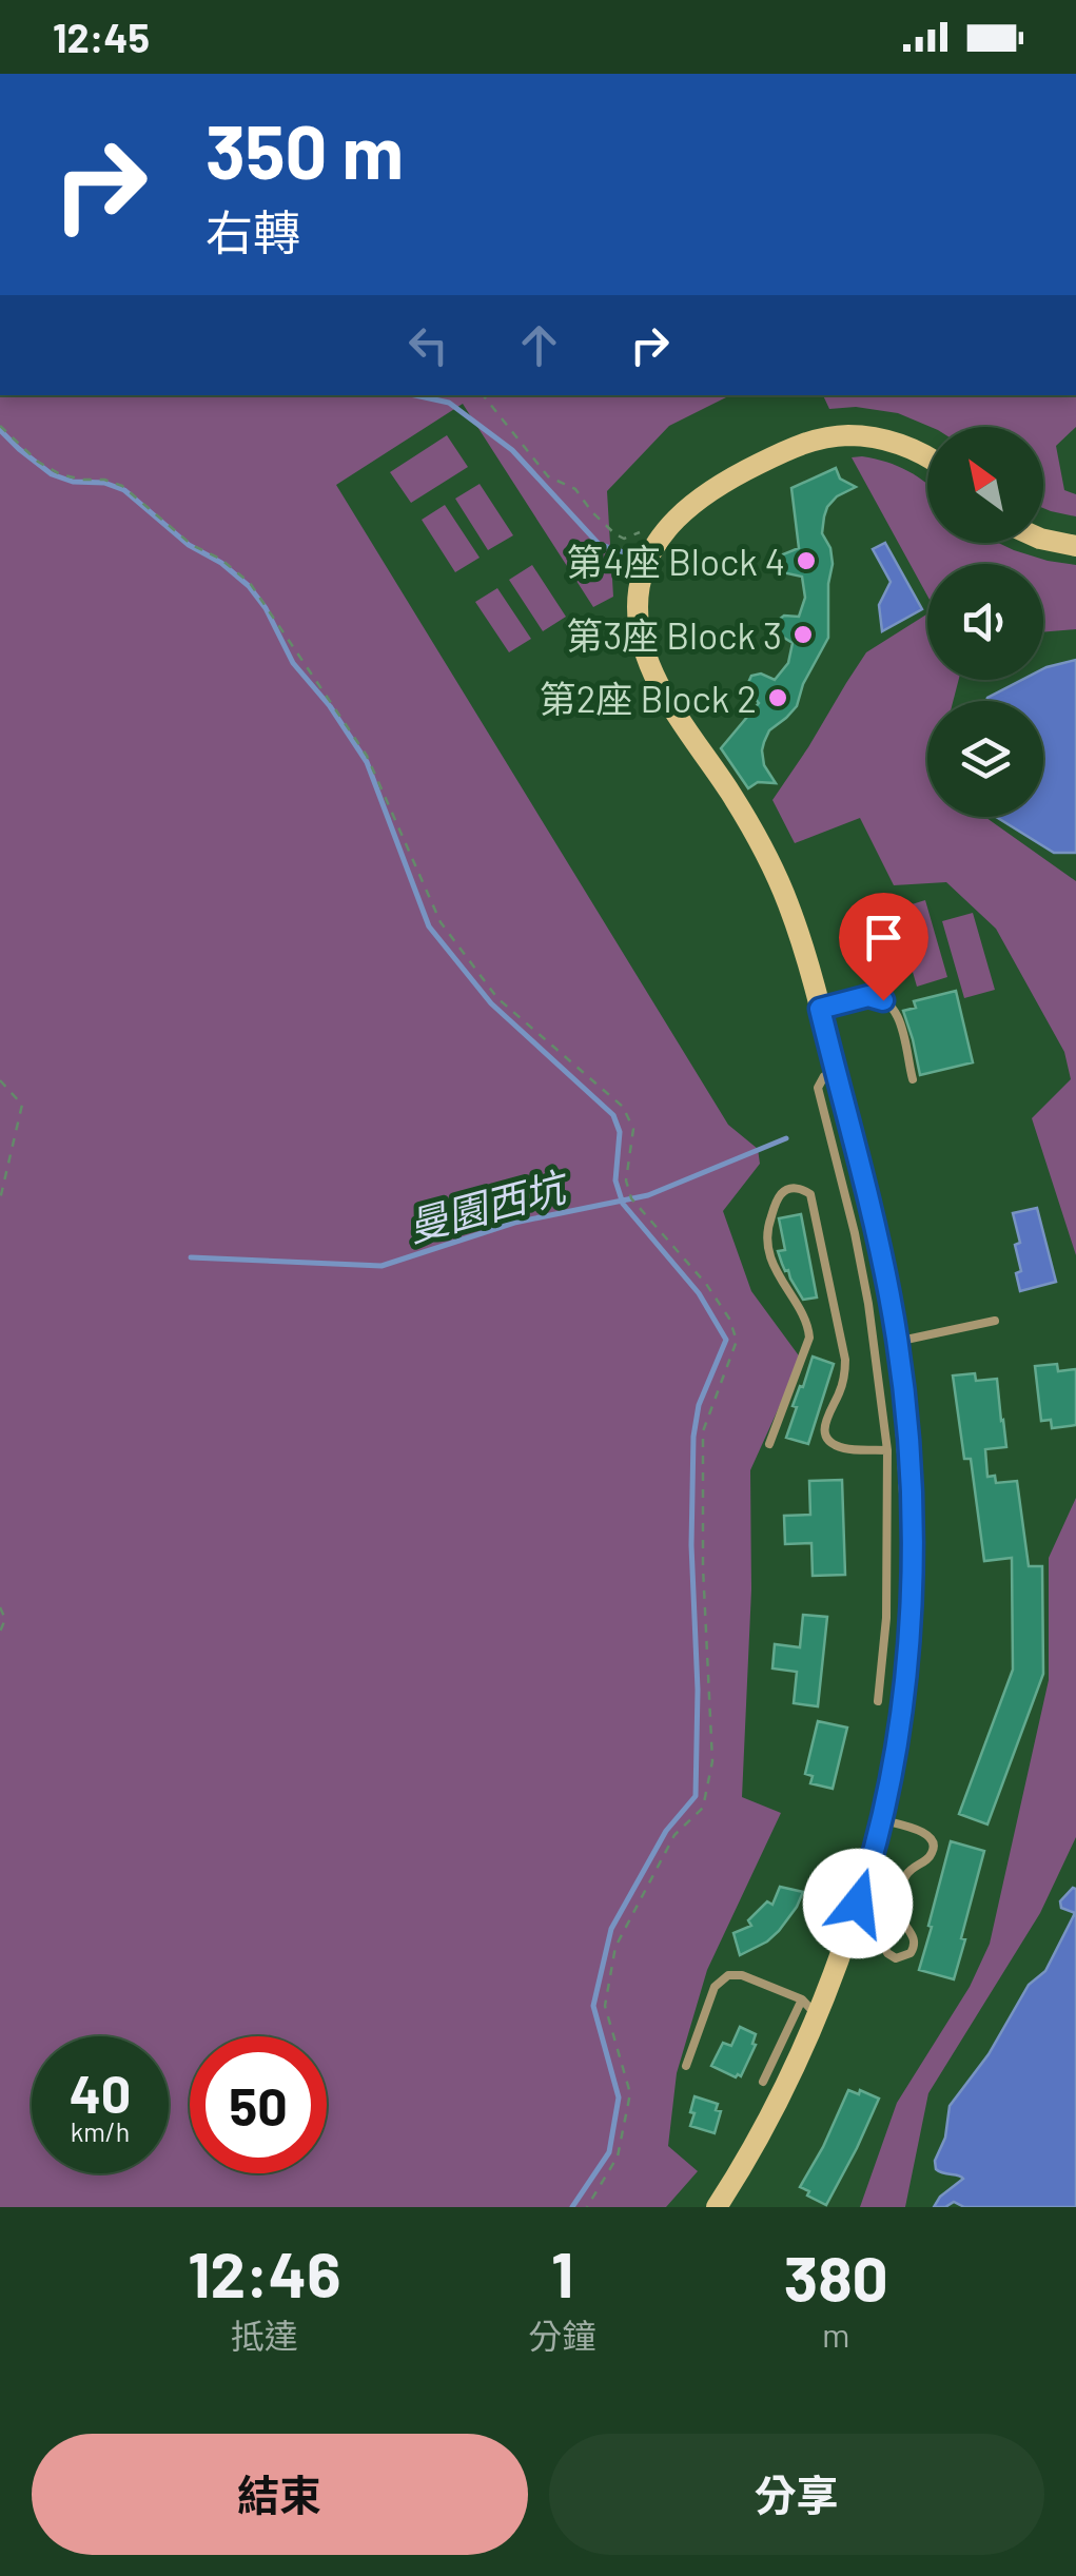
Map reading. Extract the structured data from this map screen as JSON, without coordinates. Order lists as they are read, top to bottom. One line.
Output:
{"water":["曼園西坑"],"places":["第4座 Block 4","第3座 Block 3","第2座 Block 2"],"north":"top left","page":{"status":"12:45","turn":["350 m","右轉"],"speed":"40 km/h","limit":"50","eta":["12:46","抵達","1","分鐘","380","m"],"buttons":["結束","分享"]}}
